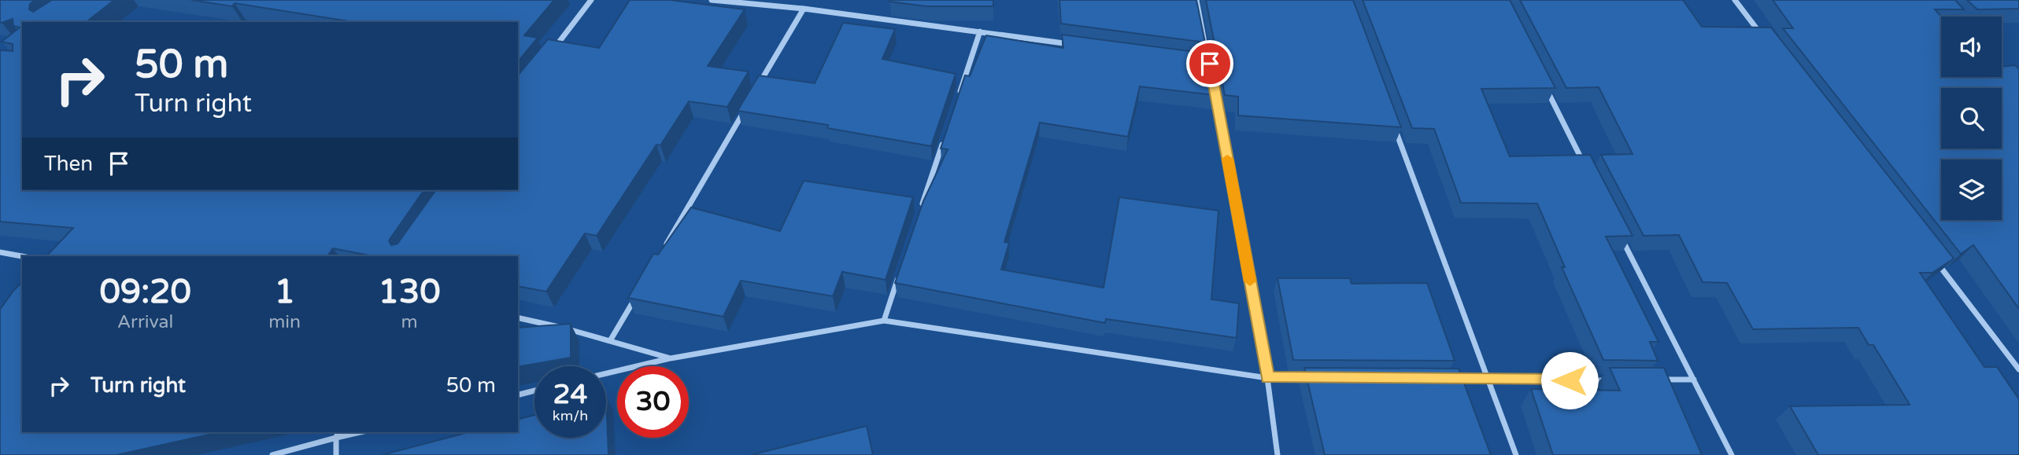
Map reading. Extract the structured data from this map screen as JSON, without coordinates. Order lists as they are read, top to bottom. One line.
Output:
{"page":{"turn":["50 m","Turn right"],"then":"Then","eta":["09:20","Arrival","1","min","130","m"],"list":[{"name":"Turn right","value":"50 m"}],"speed":"24 km/h","limit":"30"}}
